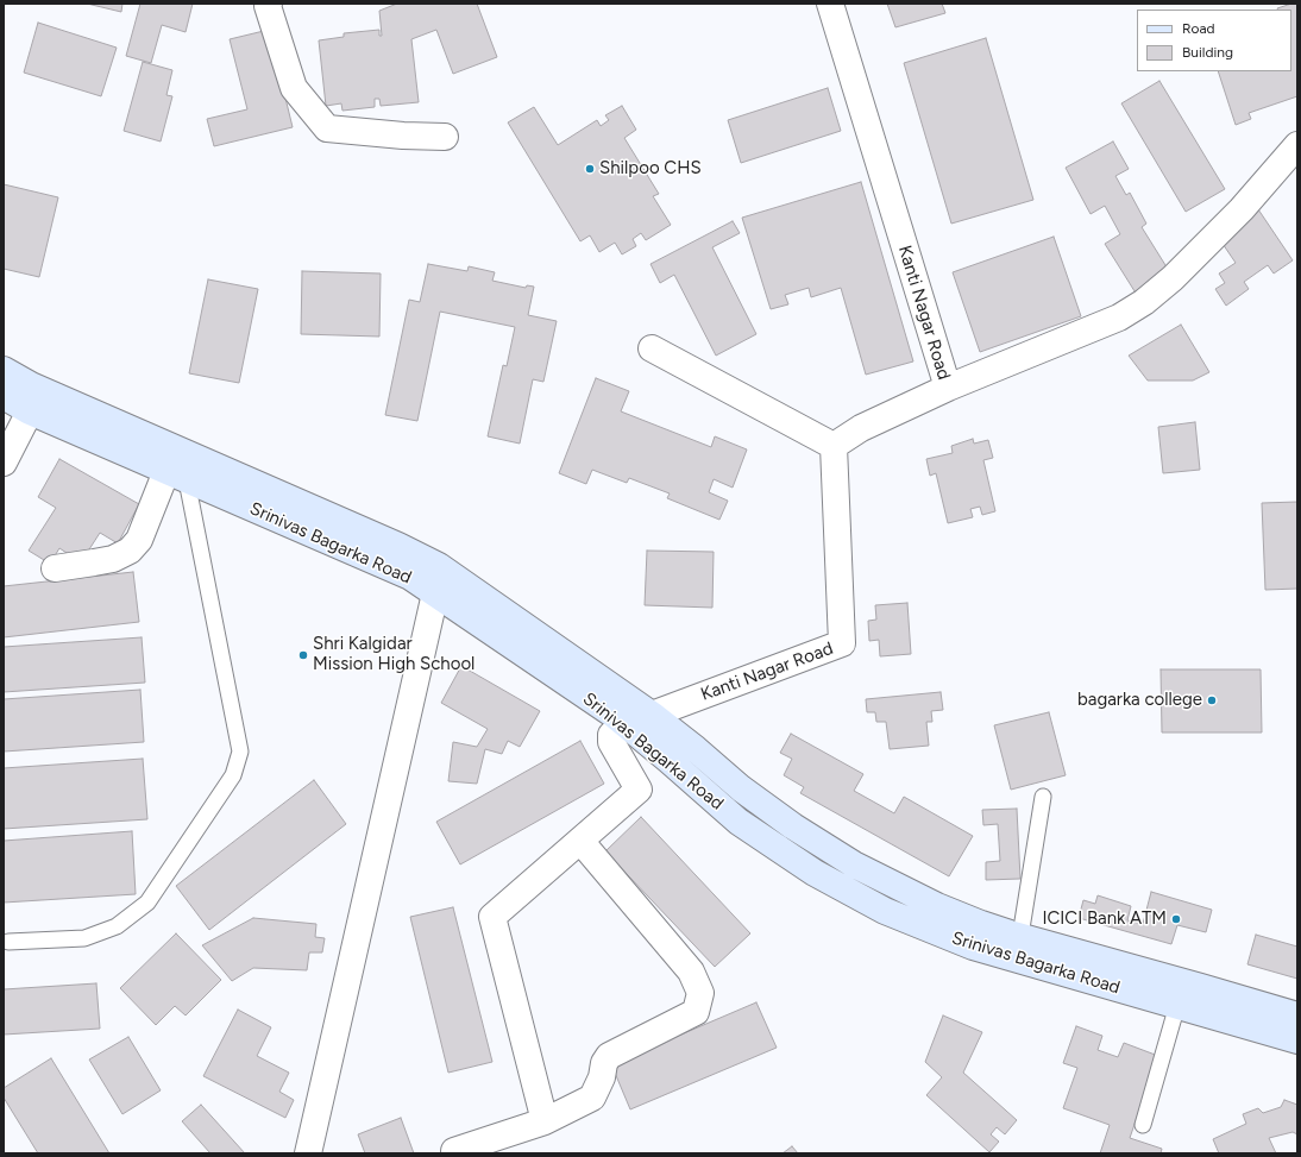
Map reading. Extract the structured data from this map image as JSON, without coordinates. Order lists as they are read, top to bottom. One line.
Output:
{"streets":{"street":["Kanti Nagar Road","Srinivas Bagarka Road"]},"crossings":[["Kanti Nagar Road","Srinivas Bagarka Road"]],"places":["Shilpoo CHS","Shri Kalgidar Mission High School","bagarka college","ICICI Bank ATM"],"legend":["Road","Building"]}
